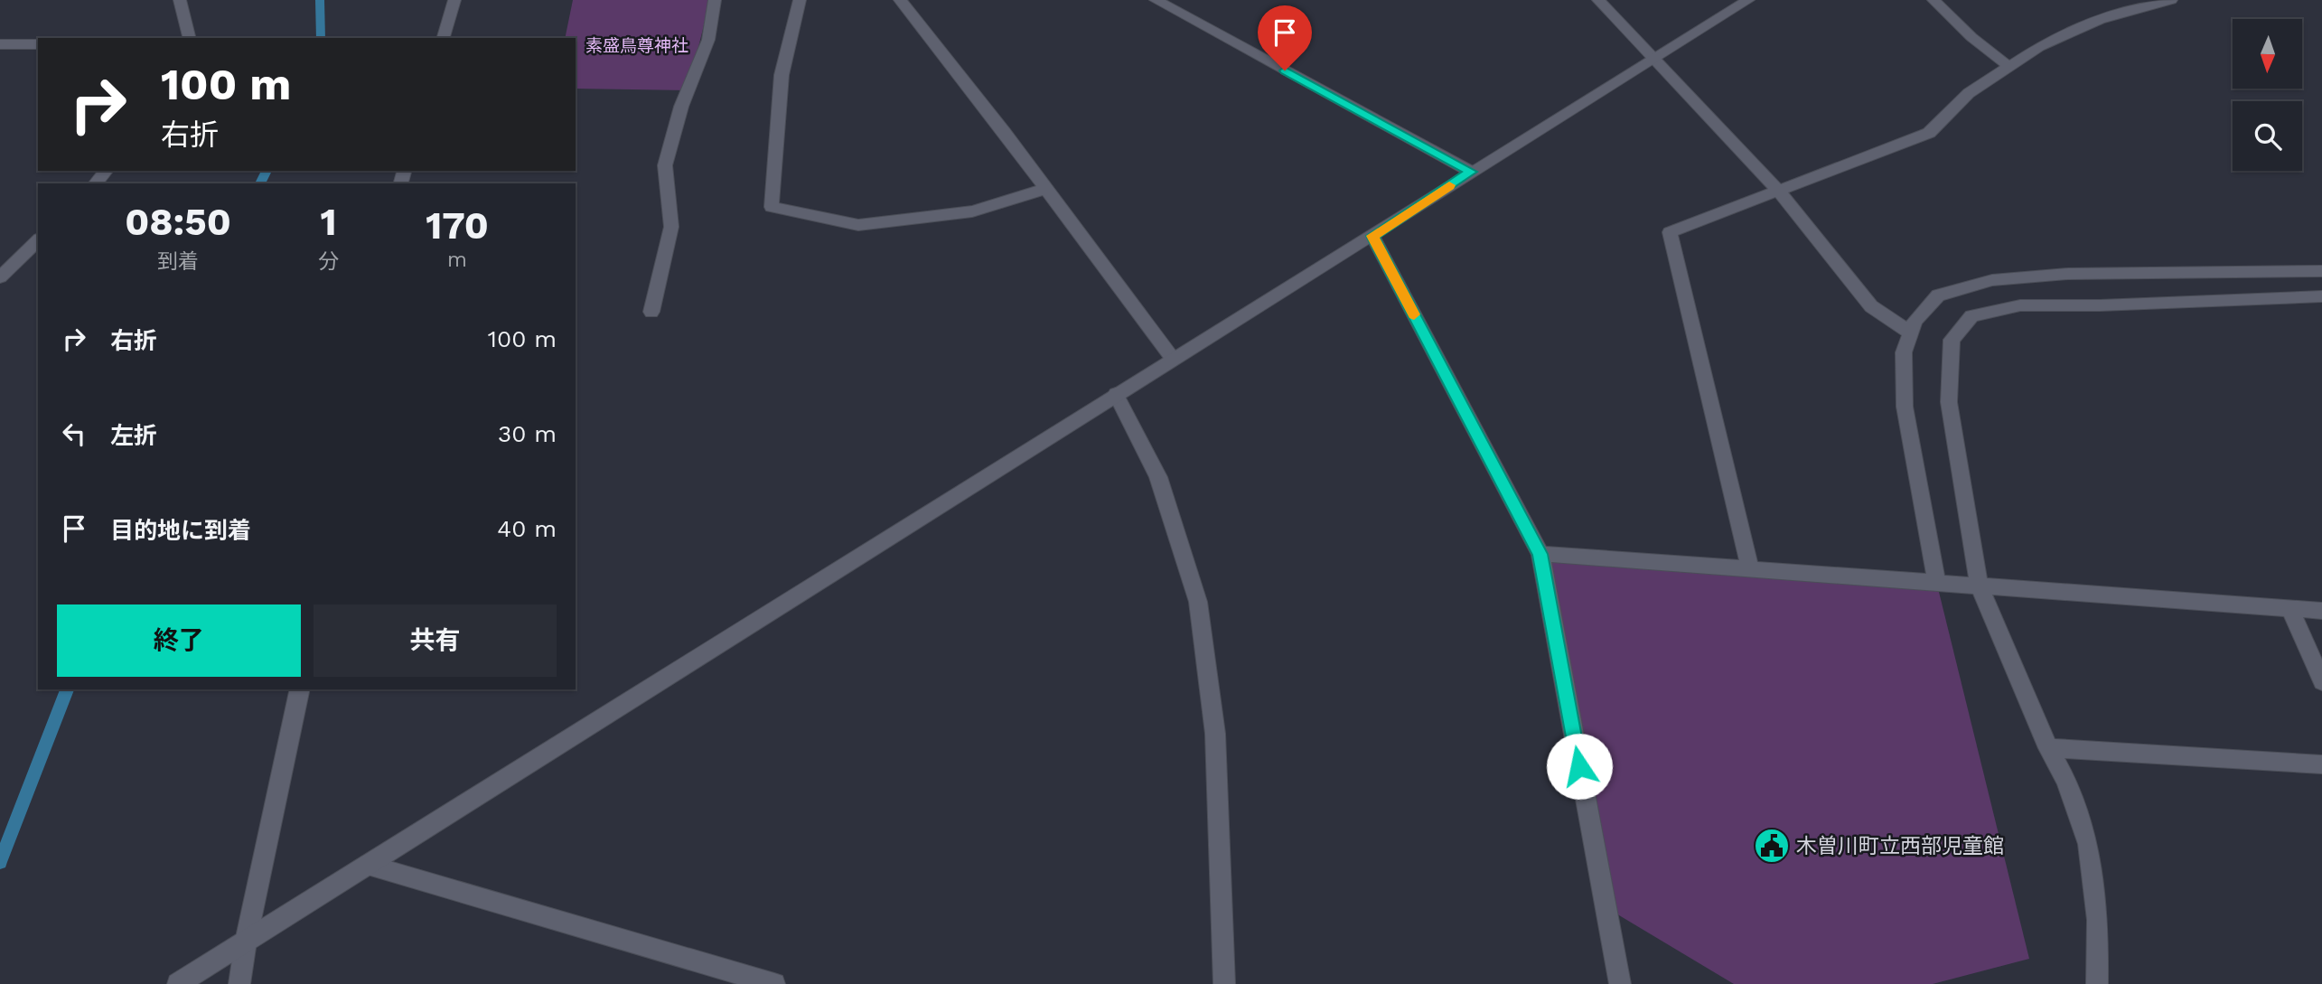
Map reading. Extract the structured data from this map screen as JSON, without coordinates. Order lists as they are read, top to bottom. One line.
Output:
{"parks":["素盛鳥尊神社"],"places":{"public building":["木曽川町立西部児童館"]},"north":"bottom","page":{"turn":["100 m","右折"],"eta":["08:50","到着","1","分","170","m"],"list":[{"name":"右折","value":"100 m"},{"name":"左折","value":"30 m"},{"name":"目的地に到着","value":"40 m"}],"buttons":["終了","共有"]}}
